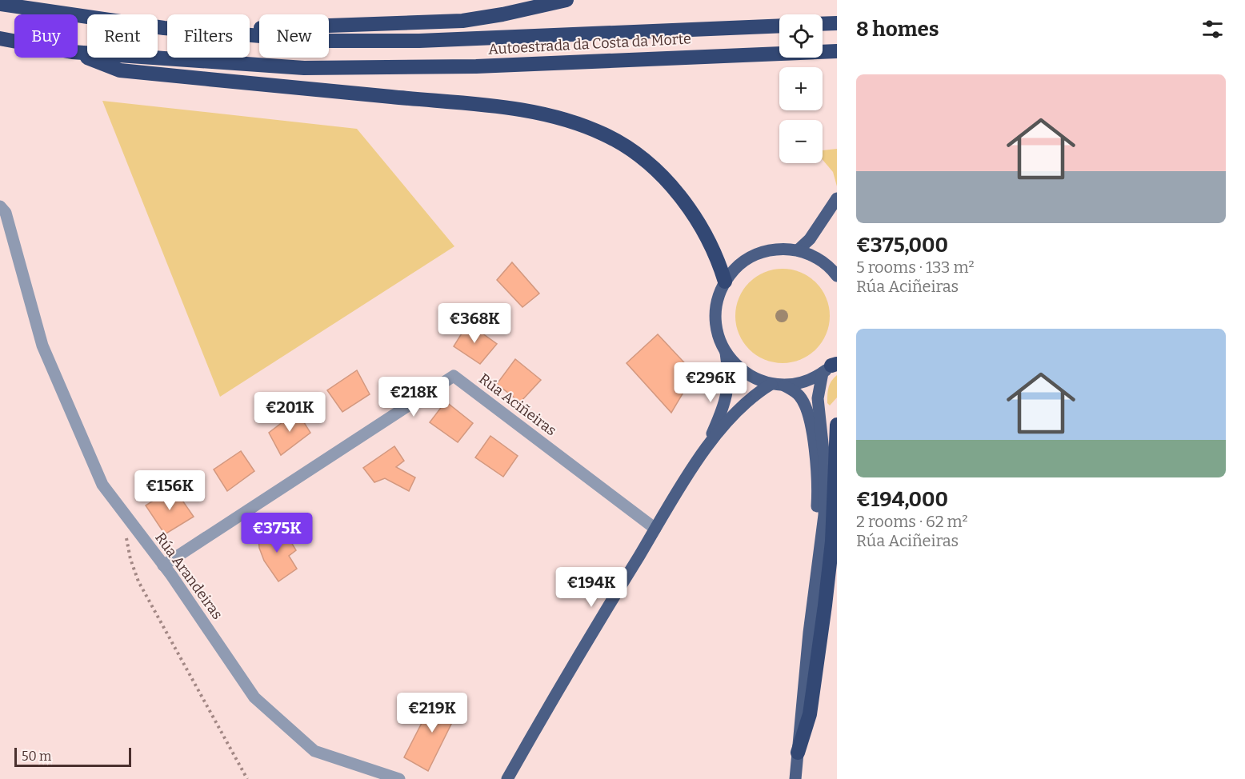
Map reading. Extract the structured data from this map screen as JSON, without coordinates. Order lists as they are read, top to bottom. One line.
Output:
{"streets":{"highway":["Autoestrada da Costa da Morte"],"street":["Rúa Aciñeiras","Rúa Arandeiras"]},"crossings":[["Rúa Aciñeiras","Rúa Arandeiras"]],"scale_bar":"50 m","page":{"heading":"8 homes","map_buttons":["+","−"],"chip":["Buy","Rent","Filters","New"],"list":[{"name":"€375,000","note":"5 rooms · 133 m² · Rúa Aciñeiras"},{"name":"€194,000","note":"2 rooms · 62 m² · Rúa Aciñeiras"}],"price":["€368K","€296K","€218K","€201K","€156K","€375K","€194K","€219K"],"scale":"50 m"}}
